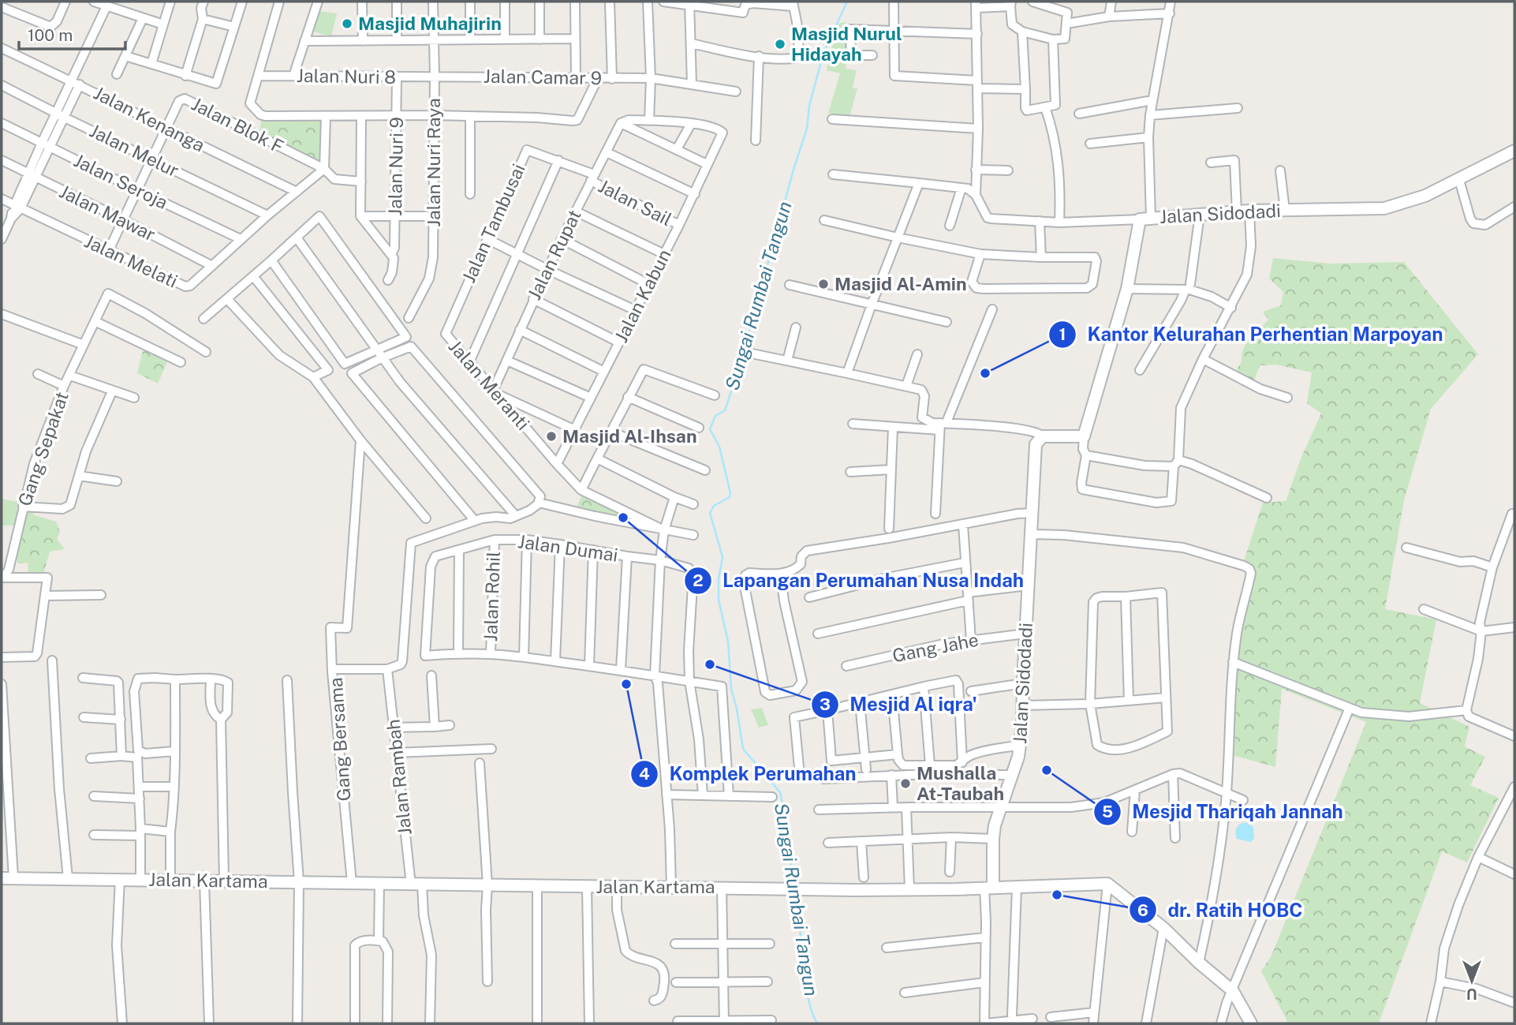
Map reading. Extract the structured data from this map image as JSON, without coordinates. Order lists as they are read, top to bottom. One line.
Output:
{"streets":{"main road":["Jalan Sidodadi","Jalan Kartama"],"street":["Jalan Nuri 8","Jalan Camar 9","Jalan Kenanga","Jalan Blok F","Jalan Melur","Jalan Nuri Raya","Jalan Nuri 9","Jalan Seroja","Jalan Sail","Jalan Mawar","Jalan Tambusai","Jalan Rupat","Jalan Melati","Jalan Kabun","Jalan Meranti","Gang Sepakat","Jalan Dumai","Jalan Rohil","Gang Jahe","Gang Bersama","Jalan Rambah"]},"crossings":[["Jalan Nuri 8","Jalan Camar 9"],["Jalan Nuri 8","Jalan Nuri Raya"],["Jalan Nuri 8","Jalan Nuri 9"],["Jalan Camar 9","Jalan Nuri Raya"],["Jalan Kenanga","Jalan Blok F"],["Jalan Kenanga","Jalan Melati"],["Jalan Blok F","Jalan Melati"],["Jalan Melur","Jalan Melati"],["Jalan Seroja","Jalan Melati"],["Jalan Sail","Jalan Tambusai"],["Jalan Sail","Jalan Rupat"],["Jalan Sail","Jalan Kabun"],["Jalan Mawar","Jalan Melati"],["Jalan Sidodadi","Gang Jahe"],["Jalan Sidodadi","Jalan Kartama"],["Jalan Tambusai","Jalan Rupat"],["Jalan Tambusai","Jalan Meranti"],["Jalan Rupat","Jalan Meranti"],["Jalan Kabun","Jalan Meranti"],["Jalan Dumai","Jalan Rohil"],["Gang Bersama","Jalan Rambah"],["Gang Bersama","Jalan Kartama"],["Jalan Rambah","Jalan Kartama"]],"water":["Sungai Rumbai Tangun"],"places":["Masjid Muhajirin","Masjid Nurul Hidayah","Masjid Al-Amin","Kantor Kelurahan Perhentian Marpoyan","Masjid Al-Ihsan","Lapangan Perumahan Nusa Indah","Mesjid Al iqra'","Komplek Perumahan","Mesjid Thariqah Jannah","Mushalla At-Taubah","dr. Ratih HOBC"],"scale_bar":"100 m","north":"bottom"}
